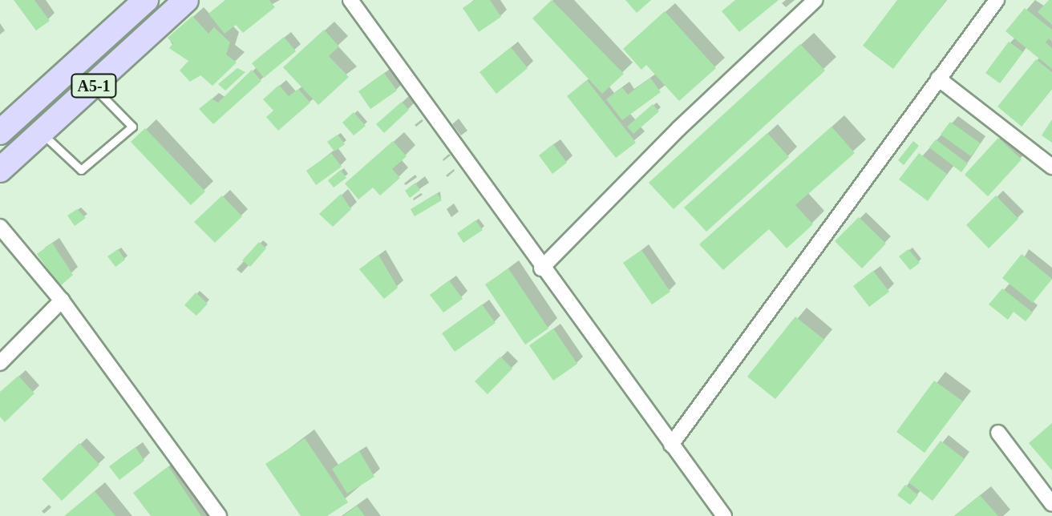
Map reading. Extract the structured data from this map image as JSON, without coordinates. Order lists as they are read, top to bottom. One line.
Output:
{"streets":{"highway":["A5-1"]}}
